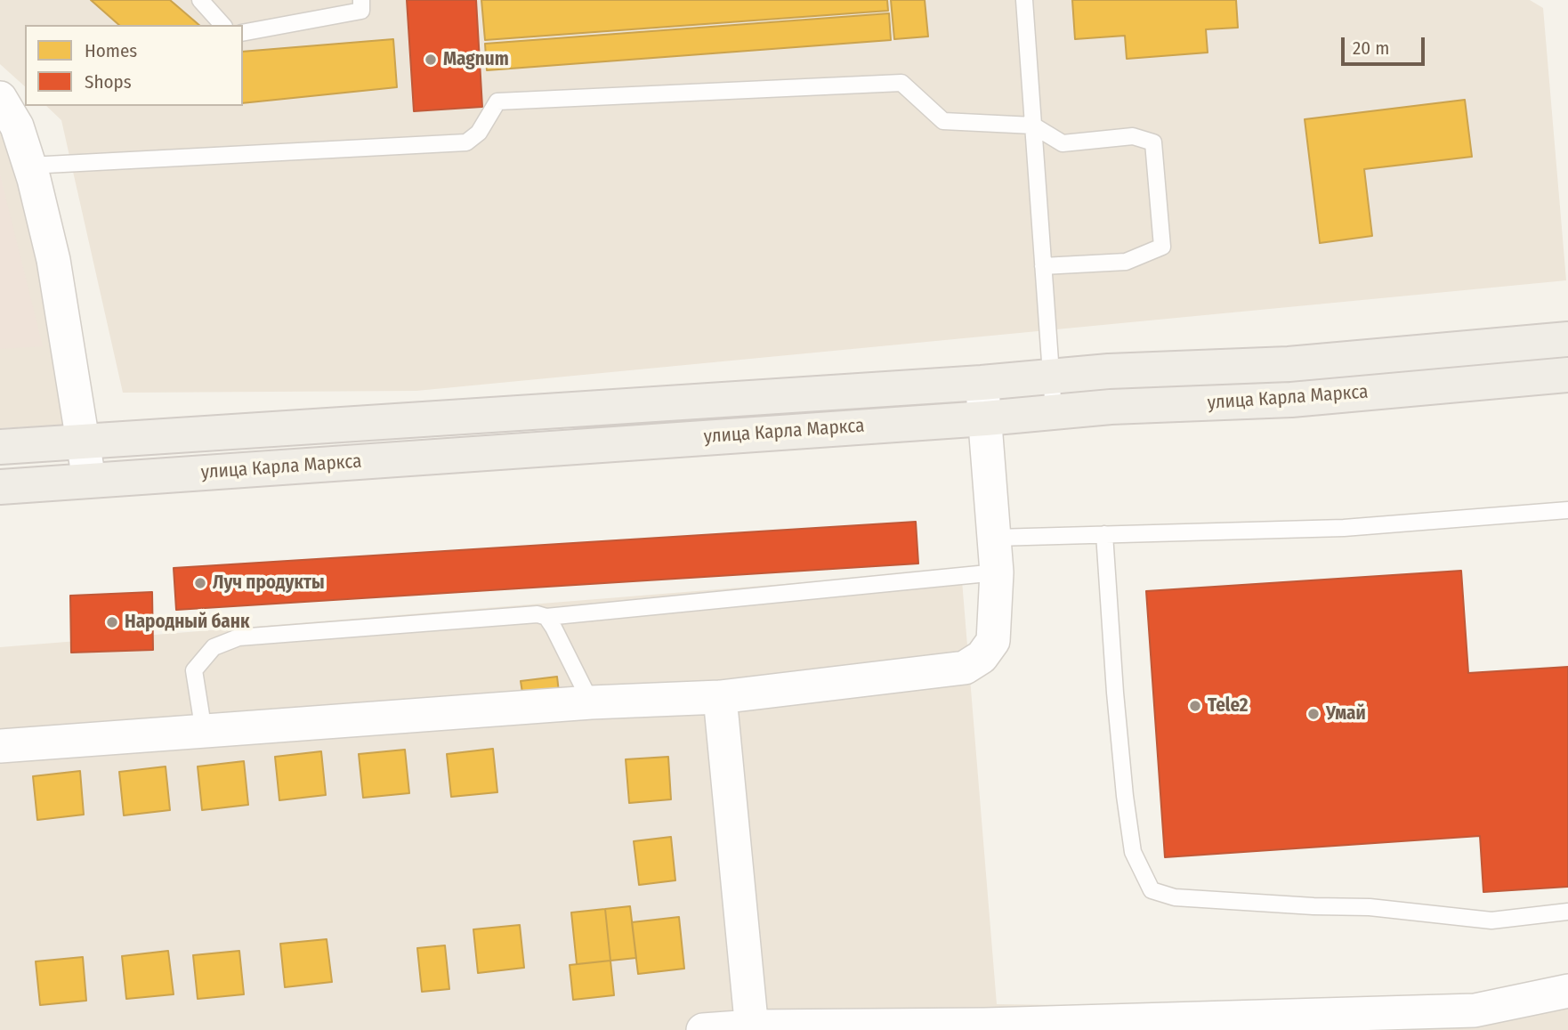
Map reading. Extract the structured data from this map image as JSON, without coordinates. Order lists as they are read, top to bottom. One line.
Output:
{"streets":{"main road":["улица Карла Маркса"]},"places":["Magnum","Луч продукты","Народный банк","Tele2","Умай"],"legend":["Homes","Shops"],"scale_bar":"20 m"}
